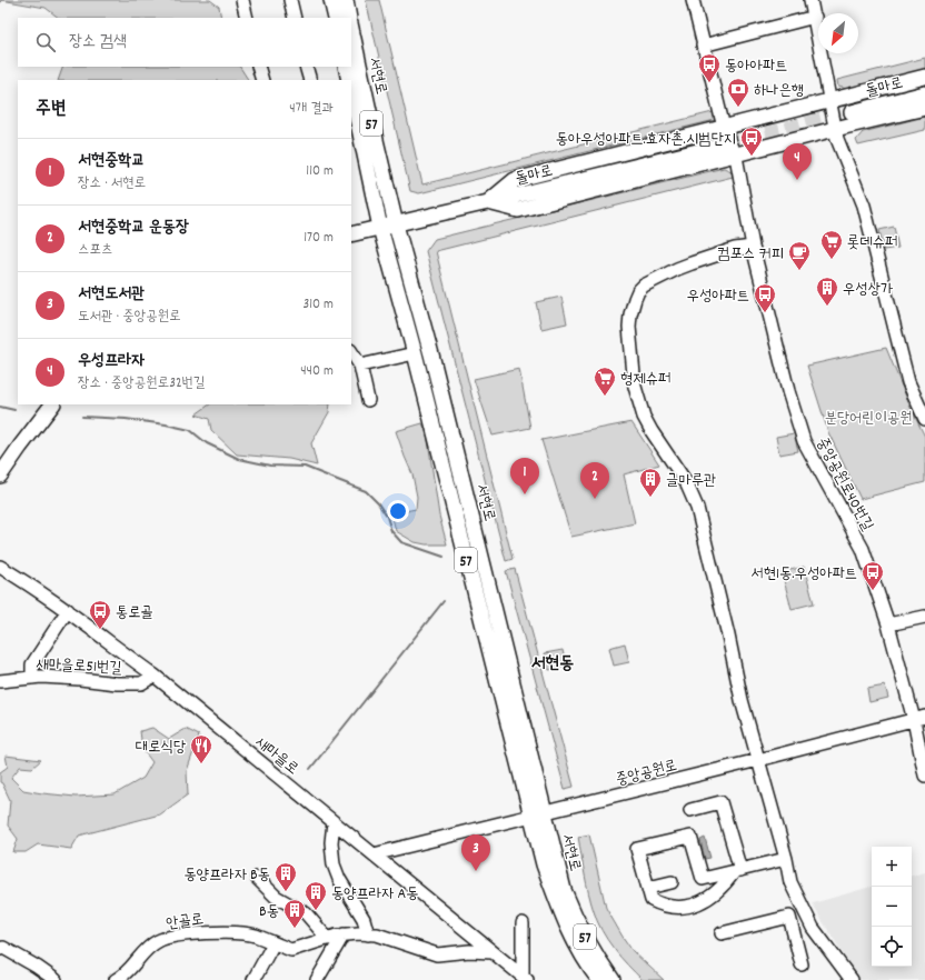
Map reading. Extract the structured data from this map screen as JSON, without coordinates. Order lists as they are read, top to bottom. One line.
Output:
{"streets":{"main road":["서현로","돌마로","57"],"street":["중앙공원로40번길","새마을로51번길","새마을로","중앙공원로","안골로"]},"crossings":[["서현로","돌마로"],["서현로","중앙공원로"],["중앙공원로40번길","중앙공원로"],["새마을로51번길","새마을로"],["새마을로","중앙공원로"],["새마을로","안골로"]],"districts":["서현동"],"parks":["분당어린이공원"],"places":{"bus stop":["동아아파트","동아우성아파트.효자촌.시범단지","우성아파트","서현1동.우성아파트","통로골"],"bank":["하나은행"],"supermarket":["롯데슈퍼","형제슈퍼"],"cafe":["컴포스 커피"],"building":["우성상가","글마루관","동양프라자 B동","동양프라자 A동","B동"],"restaurant":["대로식당"]},"north":"bottom left","page":{"search":"장소 검색","heading":["주변","4개 결과"],"list":[{"mark":"1","name":"서현중학교","note":"장소 · 서현로","value":"110 m"},{"mark":"2","name":"서현중학교 운동장","note":"스포츠","value":"170 m"},{"mark":"3","name":"서현도서관","note":"도서관 · 중앙공원로","value":"310 m"},{"mark":"4","name":"우성프라자","note":"장소 · 중앙공원로32번길","value":"440 m"}],"pins":["4","1","2","3"],"map_buttons":["+","−"]}}
